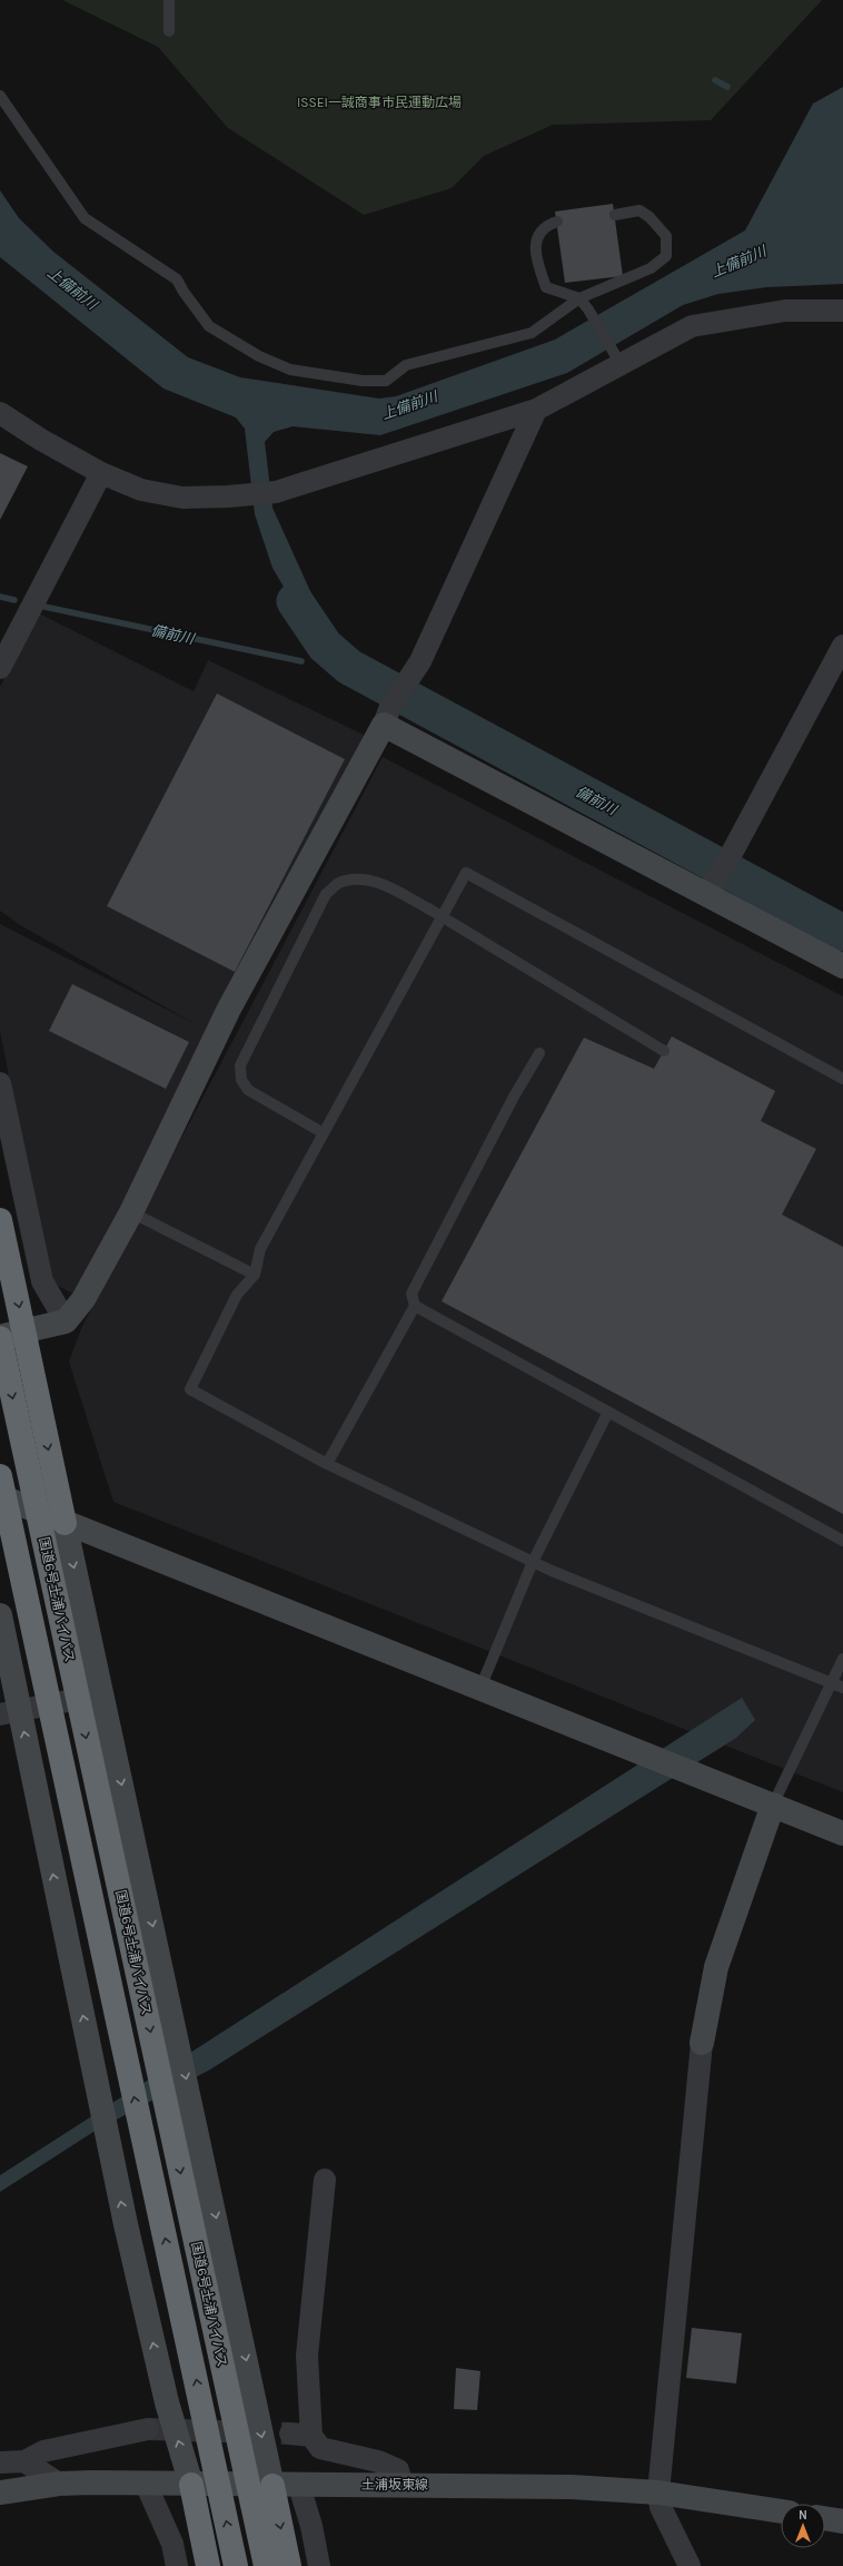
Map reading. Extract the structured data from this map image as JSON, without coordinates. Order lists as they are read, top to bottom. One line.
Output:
{"streets":{"highway":["国道6号土浦バイパス"],"street":["土浦坂東線"]},"water":["上備前川","備前川"],"parks":["ISSEI一誠商事市民運動広場"],"north":"top"}
